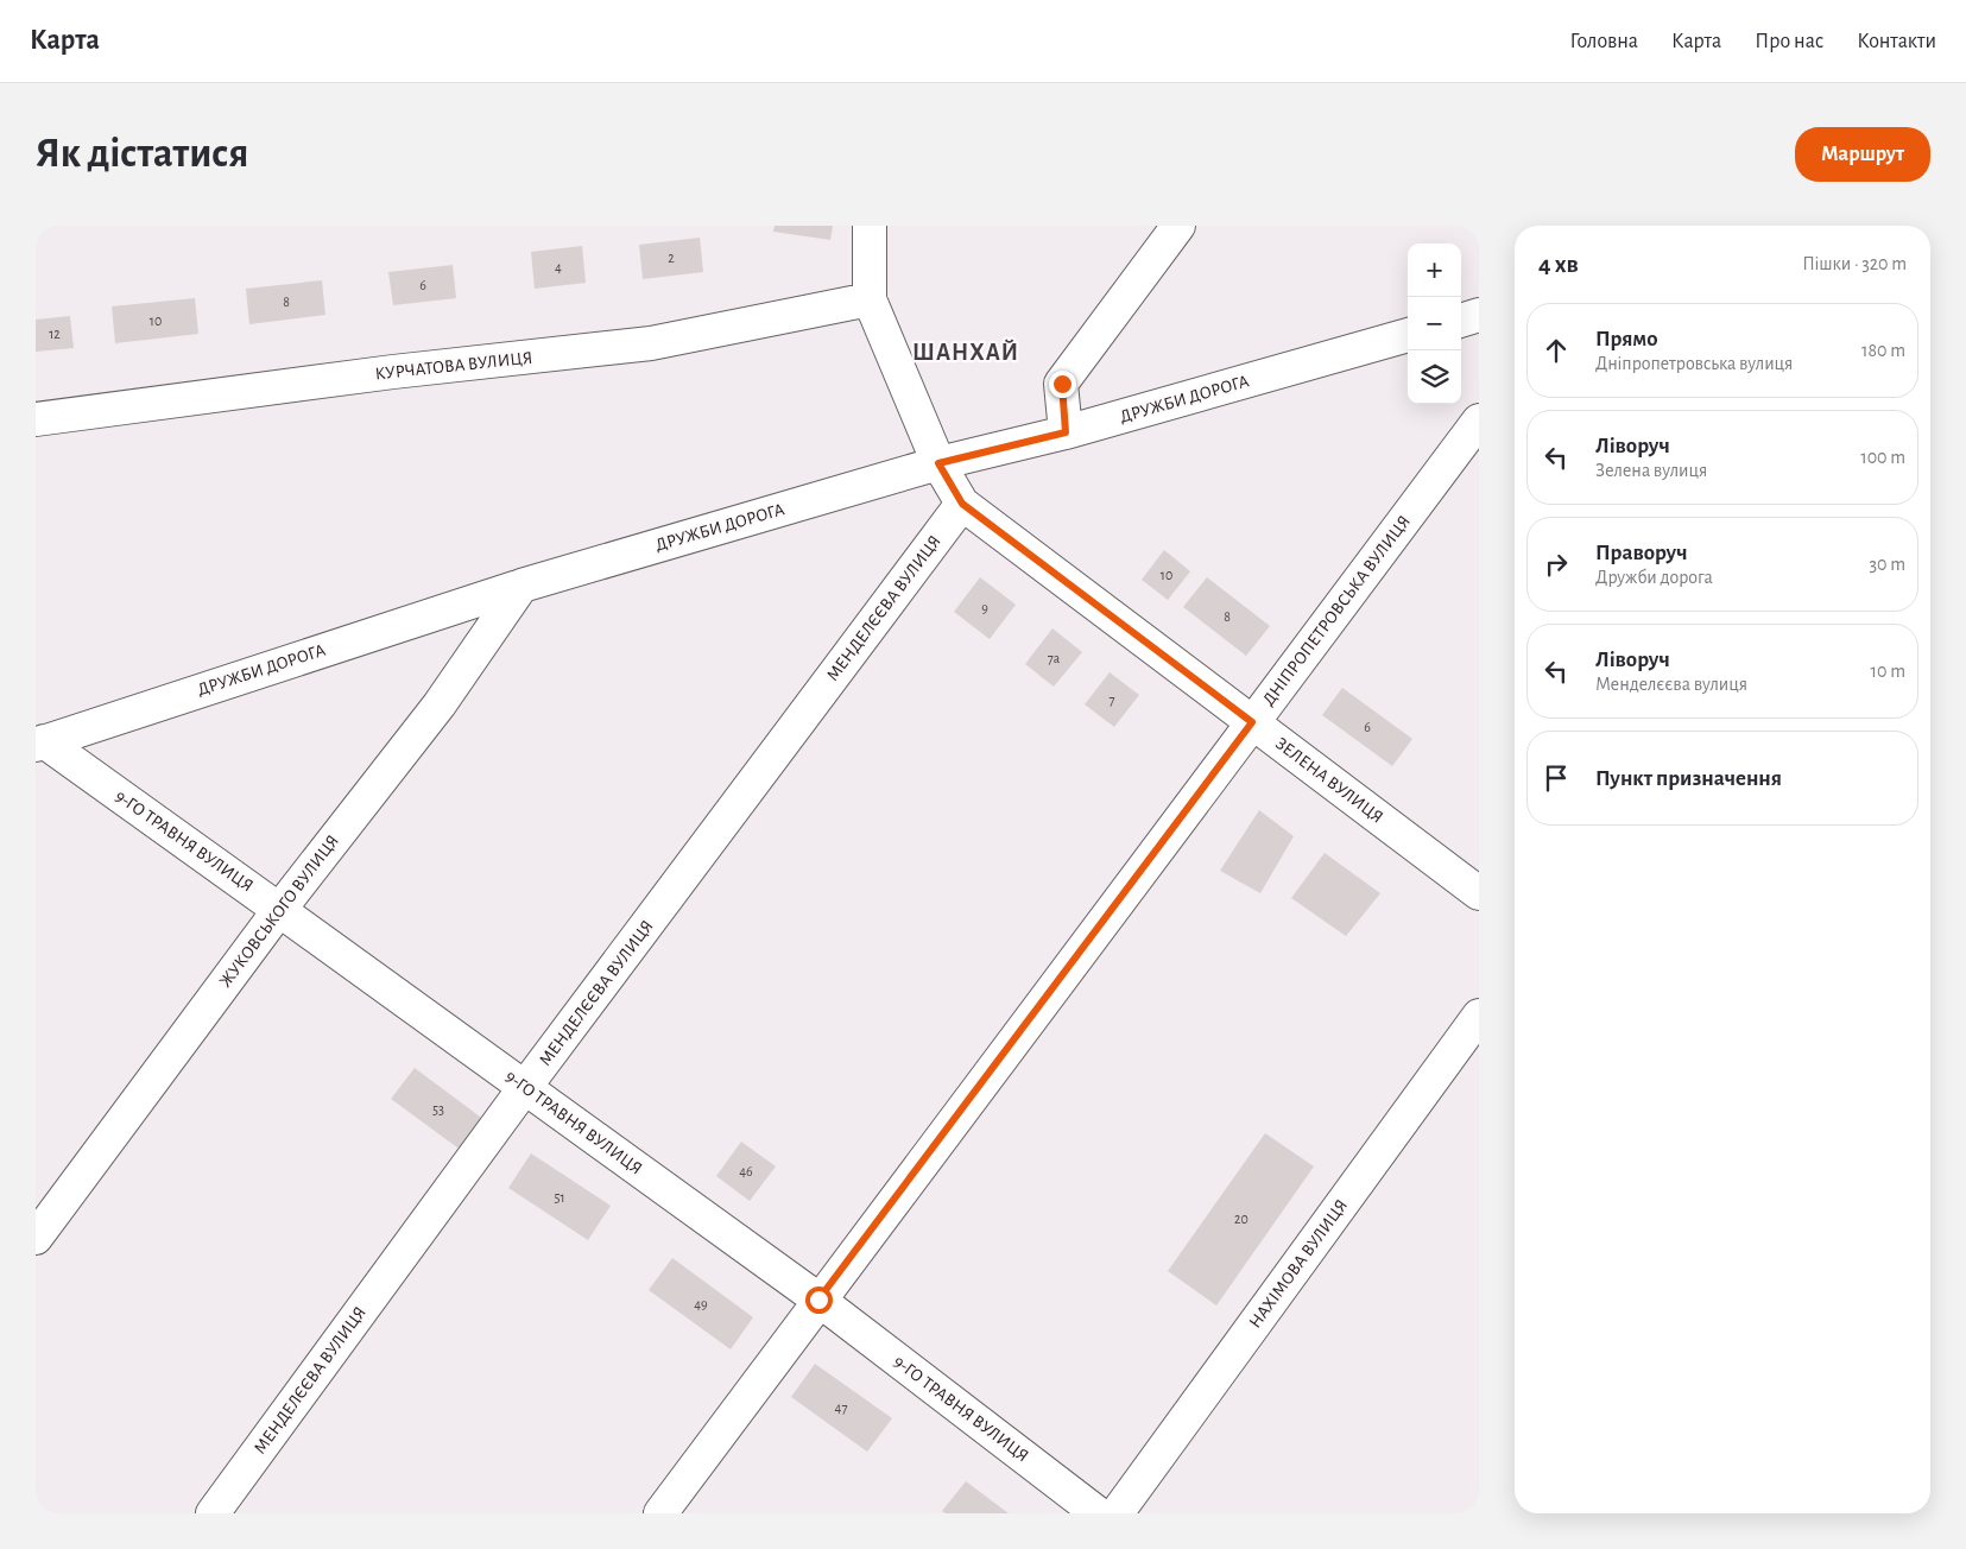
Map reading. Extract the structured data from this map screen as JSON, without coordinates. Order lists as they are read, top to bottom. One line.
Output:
{"streets":{"street":["КУРЧАТОВА ВУЛИЦЯ","ДРУЖБИ ДОРОГА","МЕНДЕЛЄЄВА ВУЛИЦЯ","ДНІПРОПЕТРОВСЬКА ВУЛИЦЯ","ЗЕЛЕНА ВУЛИЦЯ","9-ГО ТРАВНЯ ВУЛИЦЯ","ЖУКОВСЬКОГО ВУЛИЦЯ","НАХІМОВА ВУЛИЦЯ"]},"crossings":[["КУРЧАТОВА ВУЛИЦЯ","ЗЕЛЕНА ВУЛИЦЯ"],["ДРУЖБИ ДОРОГА","ЗЕЛЕНА ВУЛИЦЯ"],["ДРУЖБИ ДОРОГА","9-ГО ТРАВНЯ ВУЛИЦЯ"],["ДРУЖБИ ДОРОГА","ЖУКОВСЬКОГО ВУЛИЦЯ"],["МЕНДЕЛЄЄВА ВУЛИЦЯ","ЗЕЛЕНА ВУЛИЦЯ"],["МЕНДЕЛЄЄВА ВУЛИЦЯ","9-ГО ТРАВНЯ ВУЛИЦЯ"],["ДНІПРОПЕТРОВСЬКА ВУЛИЦЯ","ЗЕЛЕНА ВУЛИЦЯ"],["ДНІПРОПЕТРОВСЬКА ВУЛИЦЯ","9-ГО ТРАВНЯ ВУЛИЦЯ"],["9-ГО ТРАВНЯ ВУЛИЦЯ","ЖУКОВСЬКОГО ВУЛИЦЯ"]],"districts":["ШАНХАЙ"],"house_numbers":["2","4","6","8","10","12","10","9","8","7а","7","6","53","46","51","20","49","47"],"page":{"header":"Карта","nav":["Головна","Карта","Про нас","Контакти"],"buttons":"Маршрут","title":"Як дістатися","heading":["4 хв","Пішки · 320 m"],"map_buttons":["+","−"],"list":[["Прямо","Дніпропетровська вулиця","180 m"],["Ліворуч","Зелена вулиця","100 m"],["Праворуч","Дружби дорога","30 m"],["Ліворуч","Менделєєва вулиця","10 m"],"Пункт призначення"]}}
